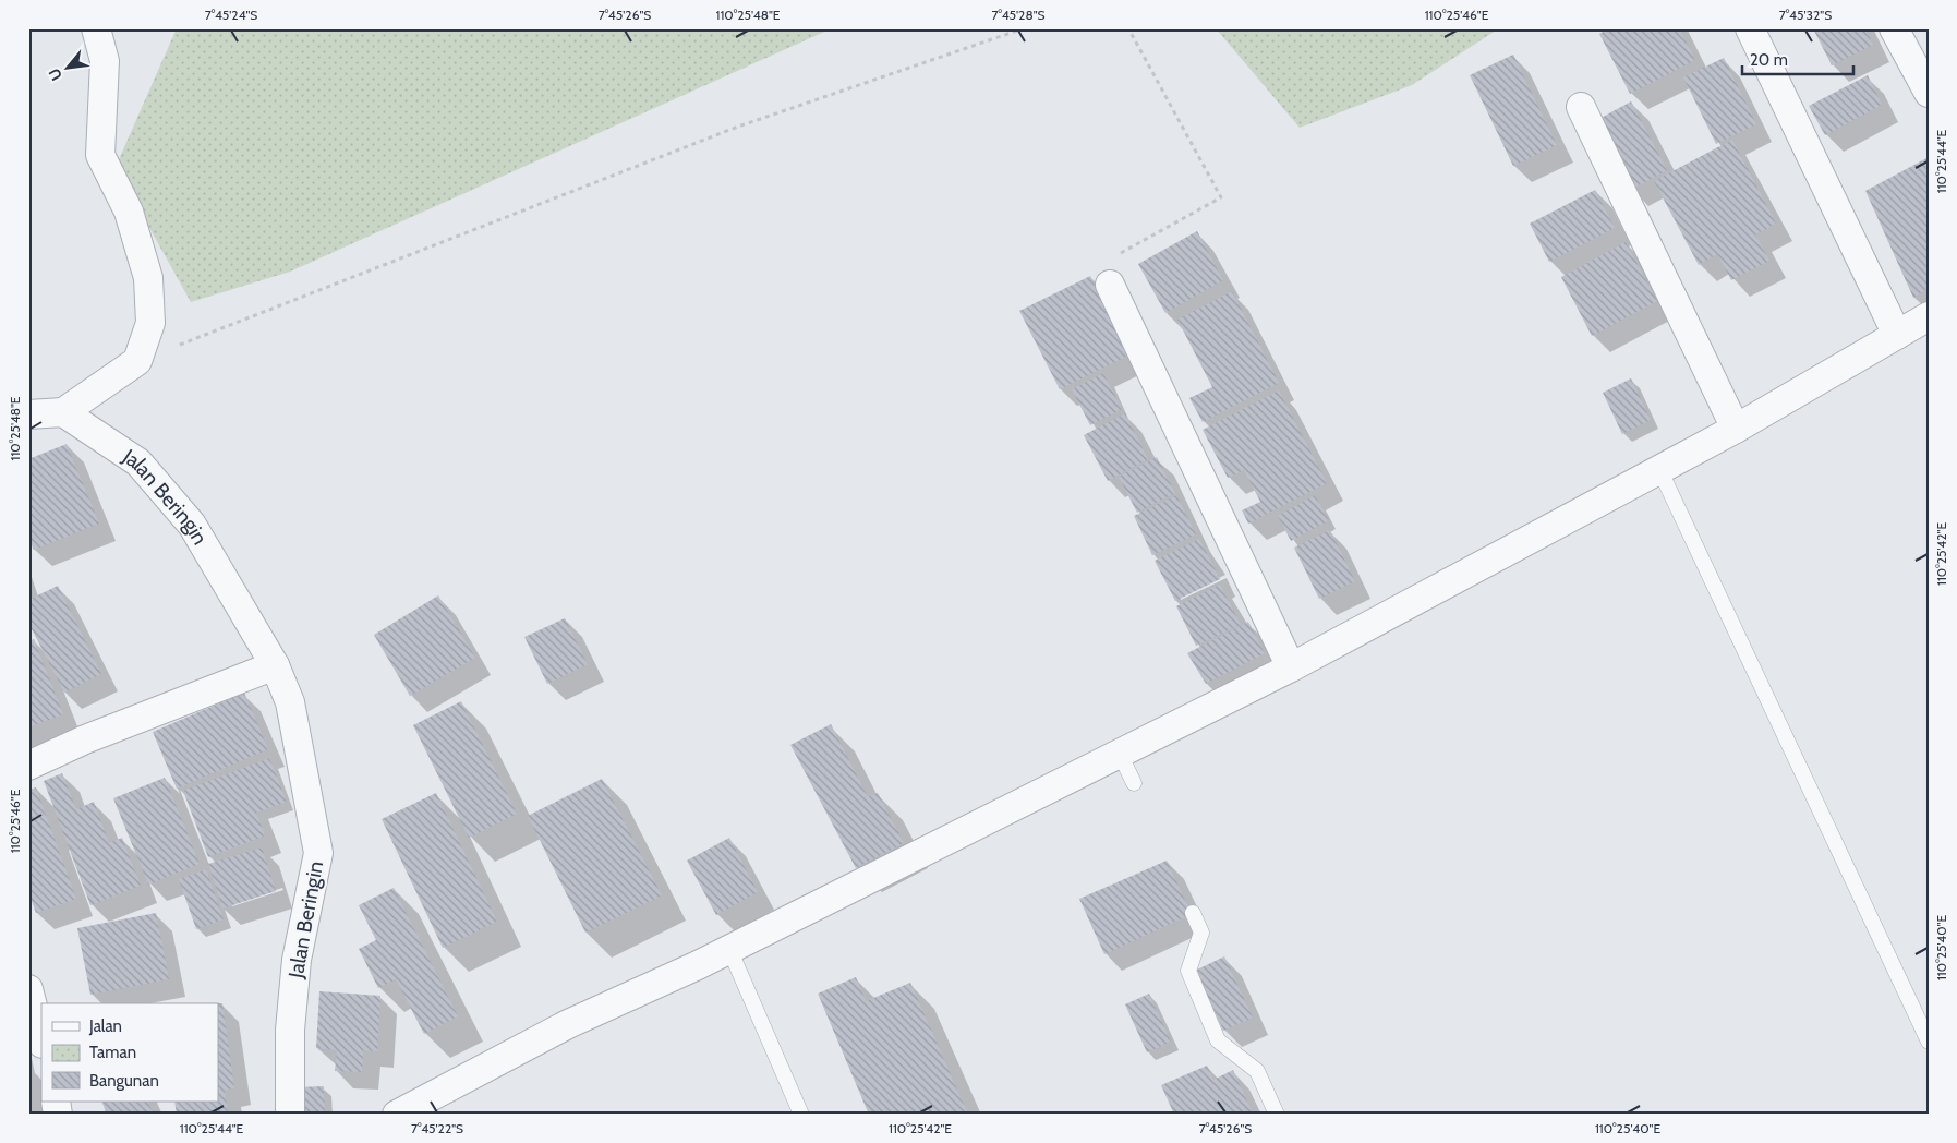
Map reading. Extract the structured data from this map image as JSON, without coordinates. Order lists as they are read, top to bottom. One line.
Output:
{"streets":{"street":["Jalan Beringin"]},"legend":["Jalan","Taman","Bangunan"],"scale_bar":"20 m","north":"bottom left","coordinates":["7°45'24\"S","7°45'26\"S","110°25'48\"E","7°45'28\"S","110°25'46\"E","7°45'32\"S","110°25'44\"E","110°25'42\"E","110°25'40\"E","7°45'22\"S"]}
